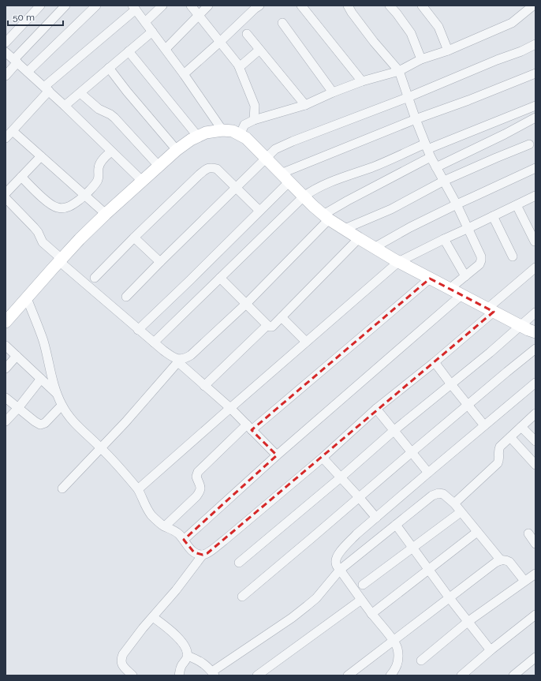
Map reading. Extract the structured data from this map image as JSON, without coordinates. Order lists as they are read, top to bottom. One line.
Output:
{"scale_bar":"50 m"}
